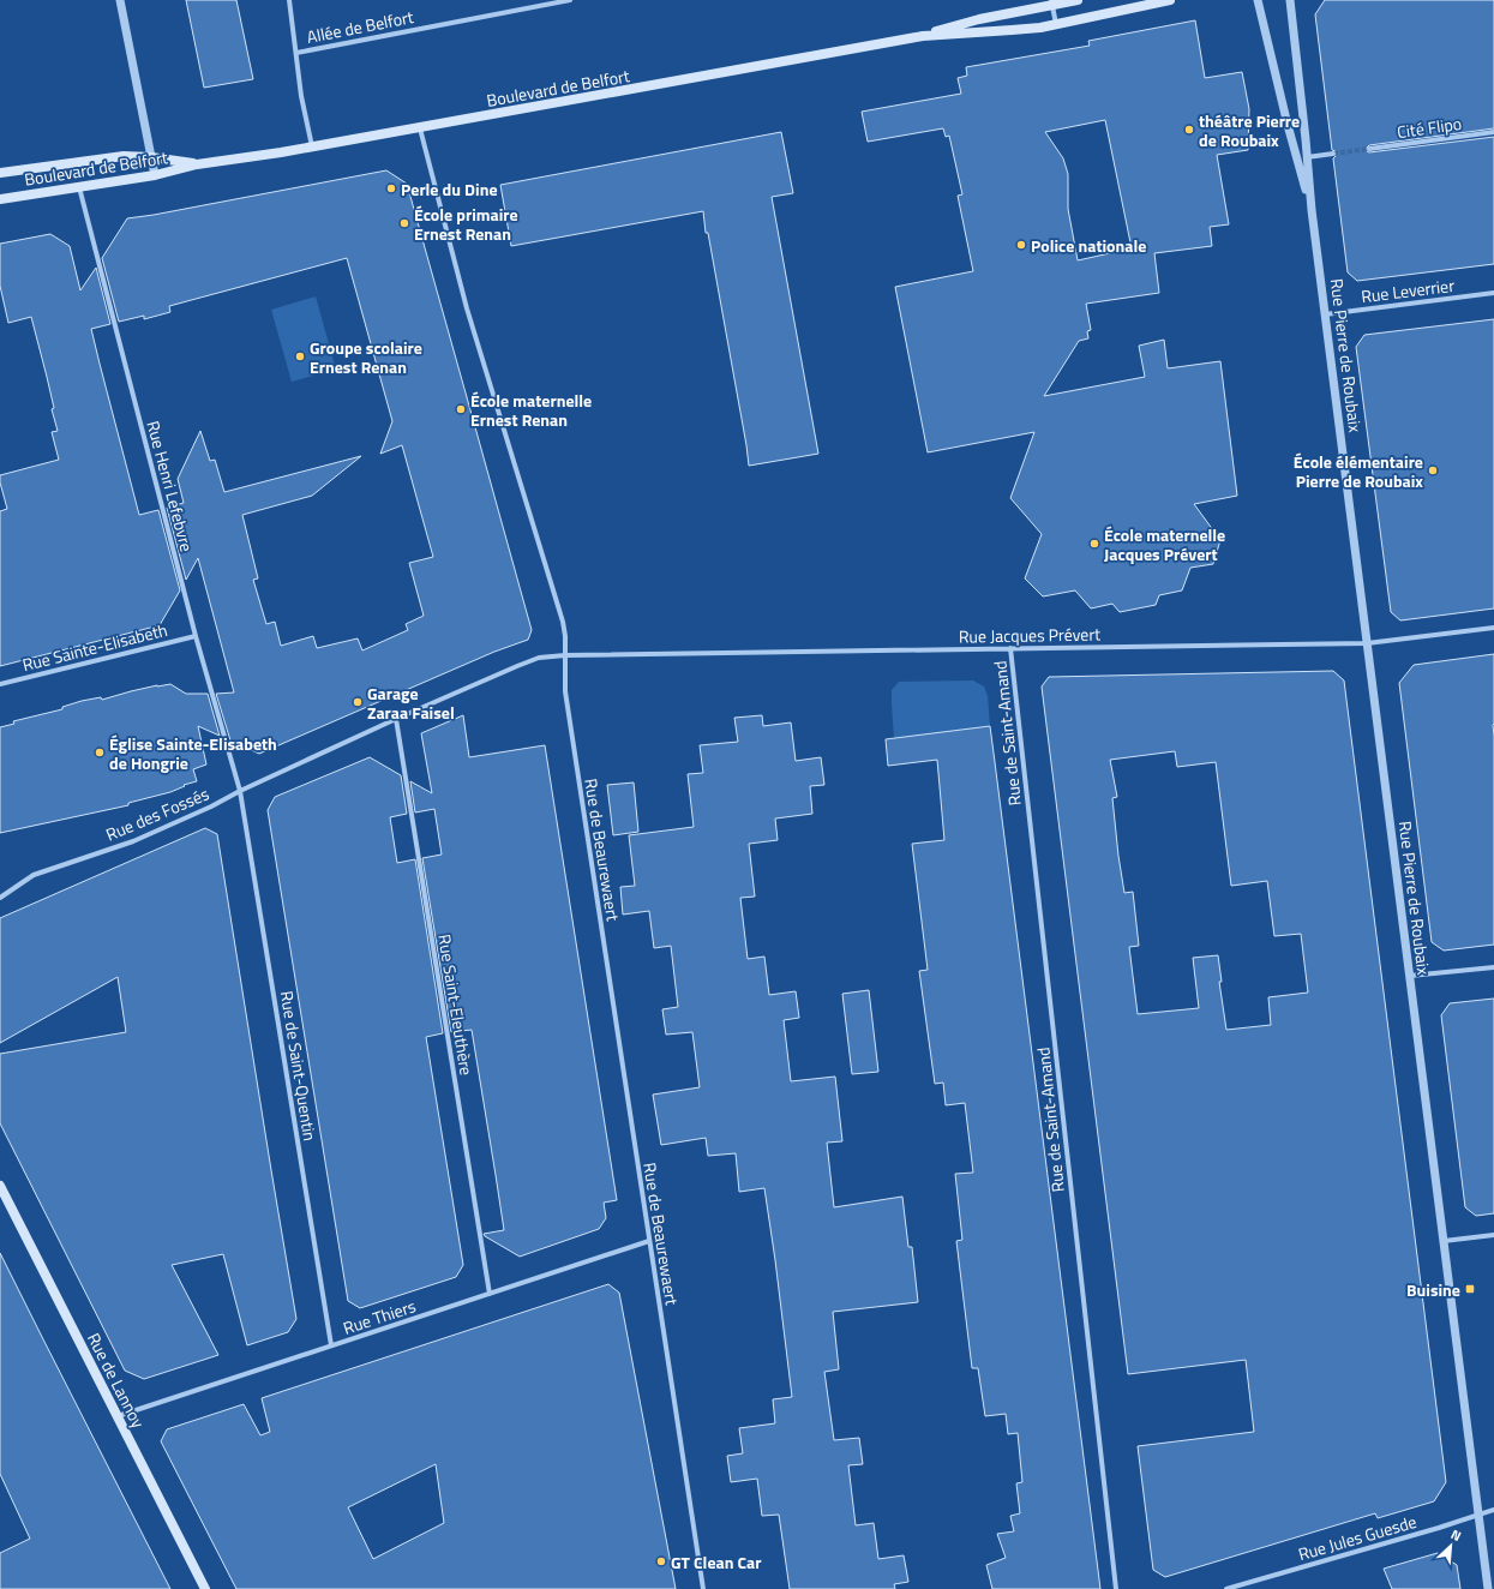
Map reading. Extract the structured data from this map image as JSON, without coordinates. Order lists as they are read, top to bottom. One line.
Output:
{"streets":{"main road":["Boulevard de Belfort","Rue de Lannoy"],"street":["Allée de Belfort","Cité Flipo","Rue Leverrier","Rue Pierre de Roubaix","Rue Henri Lefebvre","Rue Jacques Prévert","Rue Sainte-Elisabeth","Rue de Saint-Amand","Rue des Fossés","Rue de Beaurewaert","Rue Saint-Eleuthère","Rue de Saint-Quentin","Rue Thiers","Rue Jules Guesde"]},"crossings":[["Boulevard de Belfort","Rue Henri Lefebvre"],["Boulevard de Belfort","Rue de Beaurewaert"],["Rue Leverrier","Rue Pierre de Roubaix"],["Rue Pierre de Roubaix","Rue Jacques Prévert"],["Rue Pierre de Roubaix","Rue Jules Guesde"],["Rue Henri Lefebvre","Rue Sainte-Elisabeth"],["Rue Henri Lefebvre","Rue des Fossés"],["Rue Henri Lefebvre","Rue de Saint-Quentin"],["Rue Jacques Prévert","Rue de Saint-Amand"],["Rue Jacques Prévert","Rue des Fossés"],["Rue Jacques Prévert","Rue de Beaurewaert"],["Rue des Fossés","Rue de Beaurewaert"],["Rue des Fossés","Rue Saint-Eleuthère"],["Rue des Fossés","Rue de Saint-Quentin"],["Rue de Beaurewaert","Rue Thiers"],["Rue Saint-Eleuthère","Rue Thiers"],["Rue de Saint-Quentin","Rue Thiers"],["Rue Thiers","Rue de Lannoy"]],"places":{"other":["théâtre Pierre de Roubaix","Perle du Dine","École primaire Ernest Renan","Police nationale","Groupe scolaire Ernest Renan","École maternelle Ernest Renan","École élémentaire Pierre de Roubaix","École maternelle Jacques Prévert","Garage Zaraa Faisel","Église Sainte-Elisabeth de Hongrie","GT Clean Car"],"transit":["Buisine"]},"north":"top right"}
